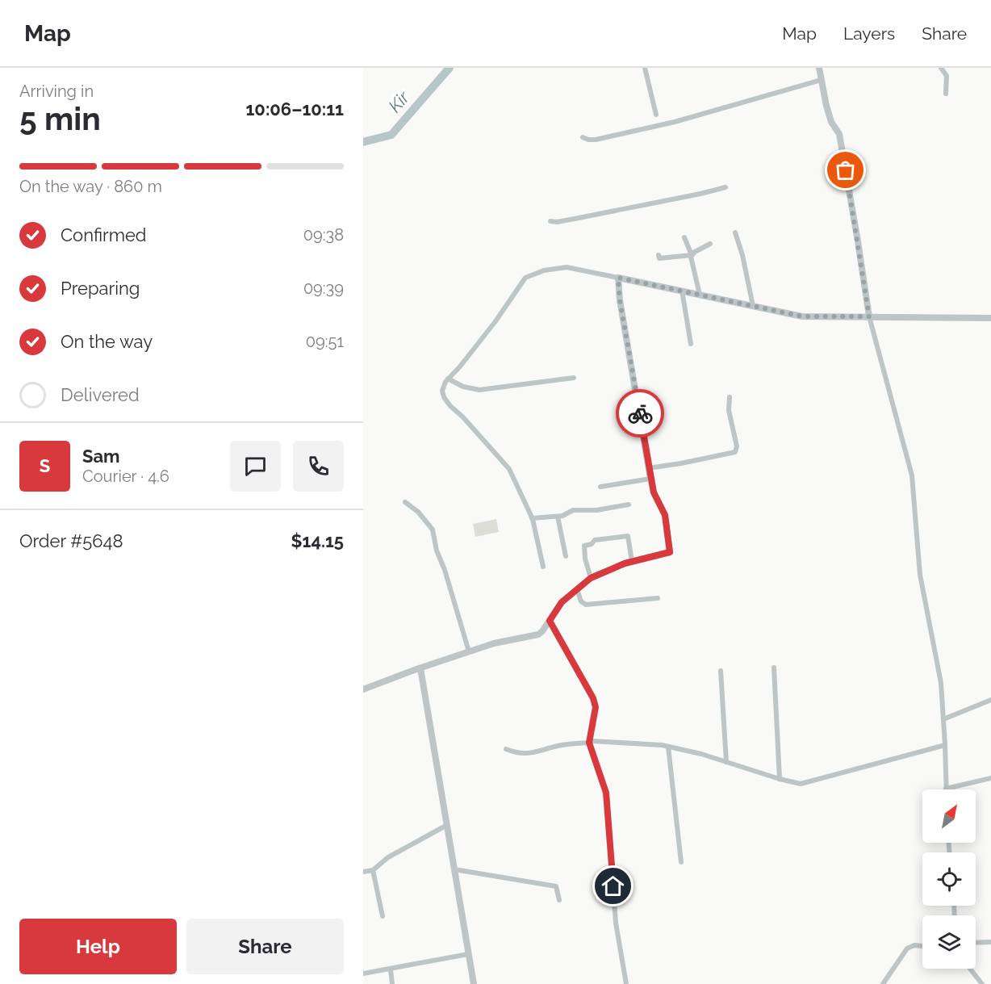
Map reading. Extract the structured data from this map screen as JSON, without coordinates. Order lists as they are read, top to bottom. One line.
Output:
{"water":["Kir"],"north":"top right","page":{"header":"Map","nav":["Map","Layers","Share"],"heading":["5 min","Arriving in","10:06–10:11"],"panel":["Sam","Courier · 4.6","Order #5648","$14.15"],"bar":"On the way · 860 m","list":[["Confirmed","09:38"],["Preparing","09:39"],["On the way","09:51"],"Delivered"],"round":"S","buttons":["Help","Share"]}}
